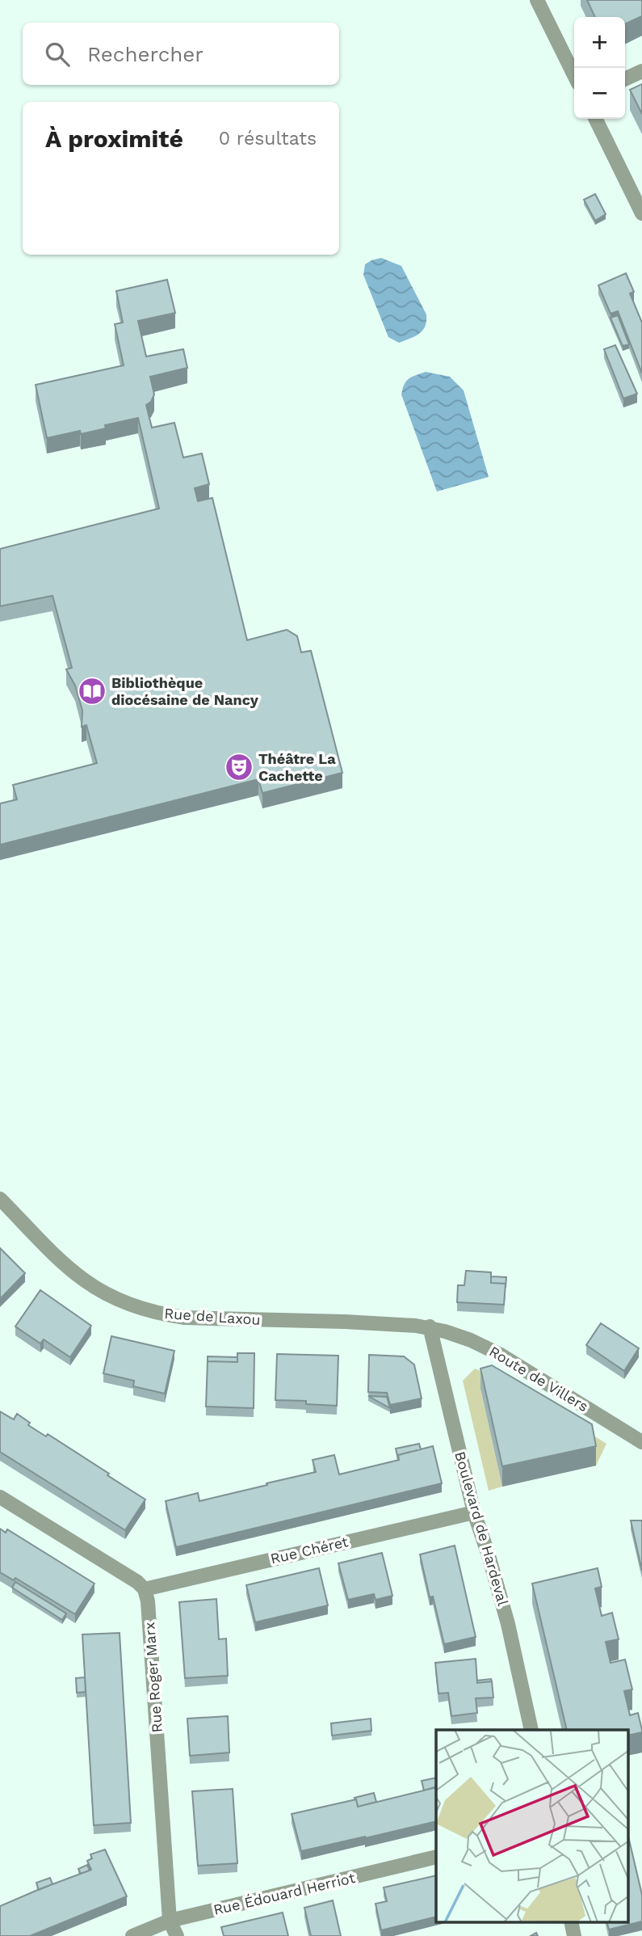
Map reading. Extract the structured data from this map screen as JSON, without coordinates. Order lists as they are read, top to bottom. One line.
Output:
{"streets":{"street":["Rue de Laxou","Route de Villers","Boulevard de Hardeval","Rue Chéret","Rue Roger Marx","Rue Édouard Herriot"]},"crossings":[["Rue de Laxou","Route de Villers"],["Rue de Laxou","Boulevard de Hardeval"],["Route de Villers","Boulevard de Hardeval"],["Boulevard de Hardeval","Rue Chéret"],["Rue Chéret","Rue Roger Marx"],["Rue Roger Marx","Rue Édouard Herriot"]],"places":{"library":["Bibliothèque diocésaine de Nancy"],"theatre":["Théâtre La Cachette"]},"page":{"map_buttons":["+","−"],"search":"Rechercher","heading":["À proximité","0 résultats"]}}
